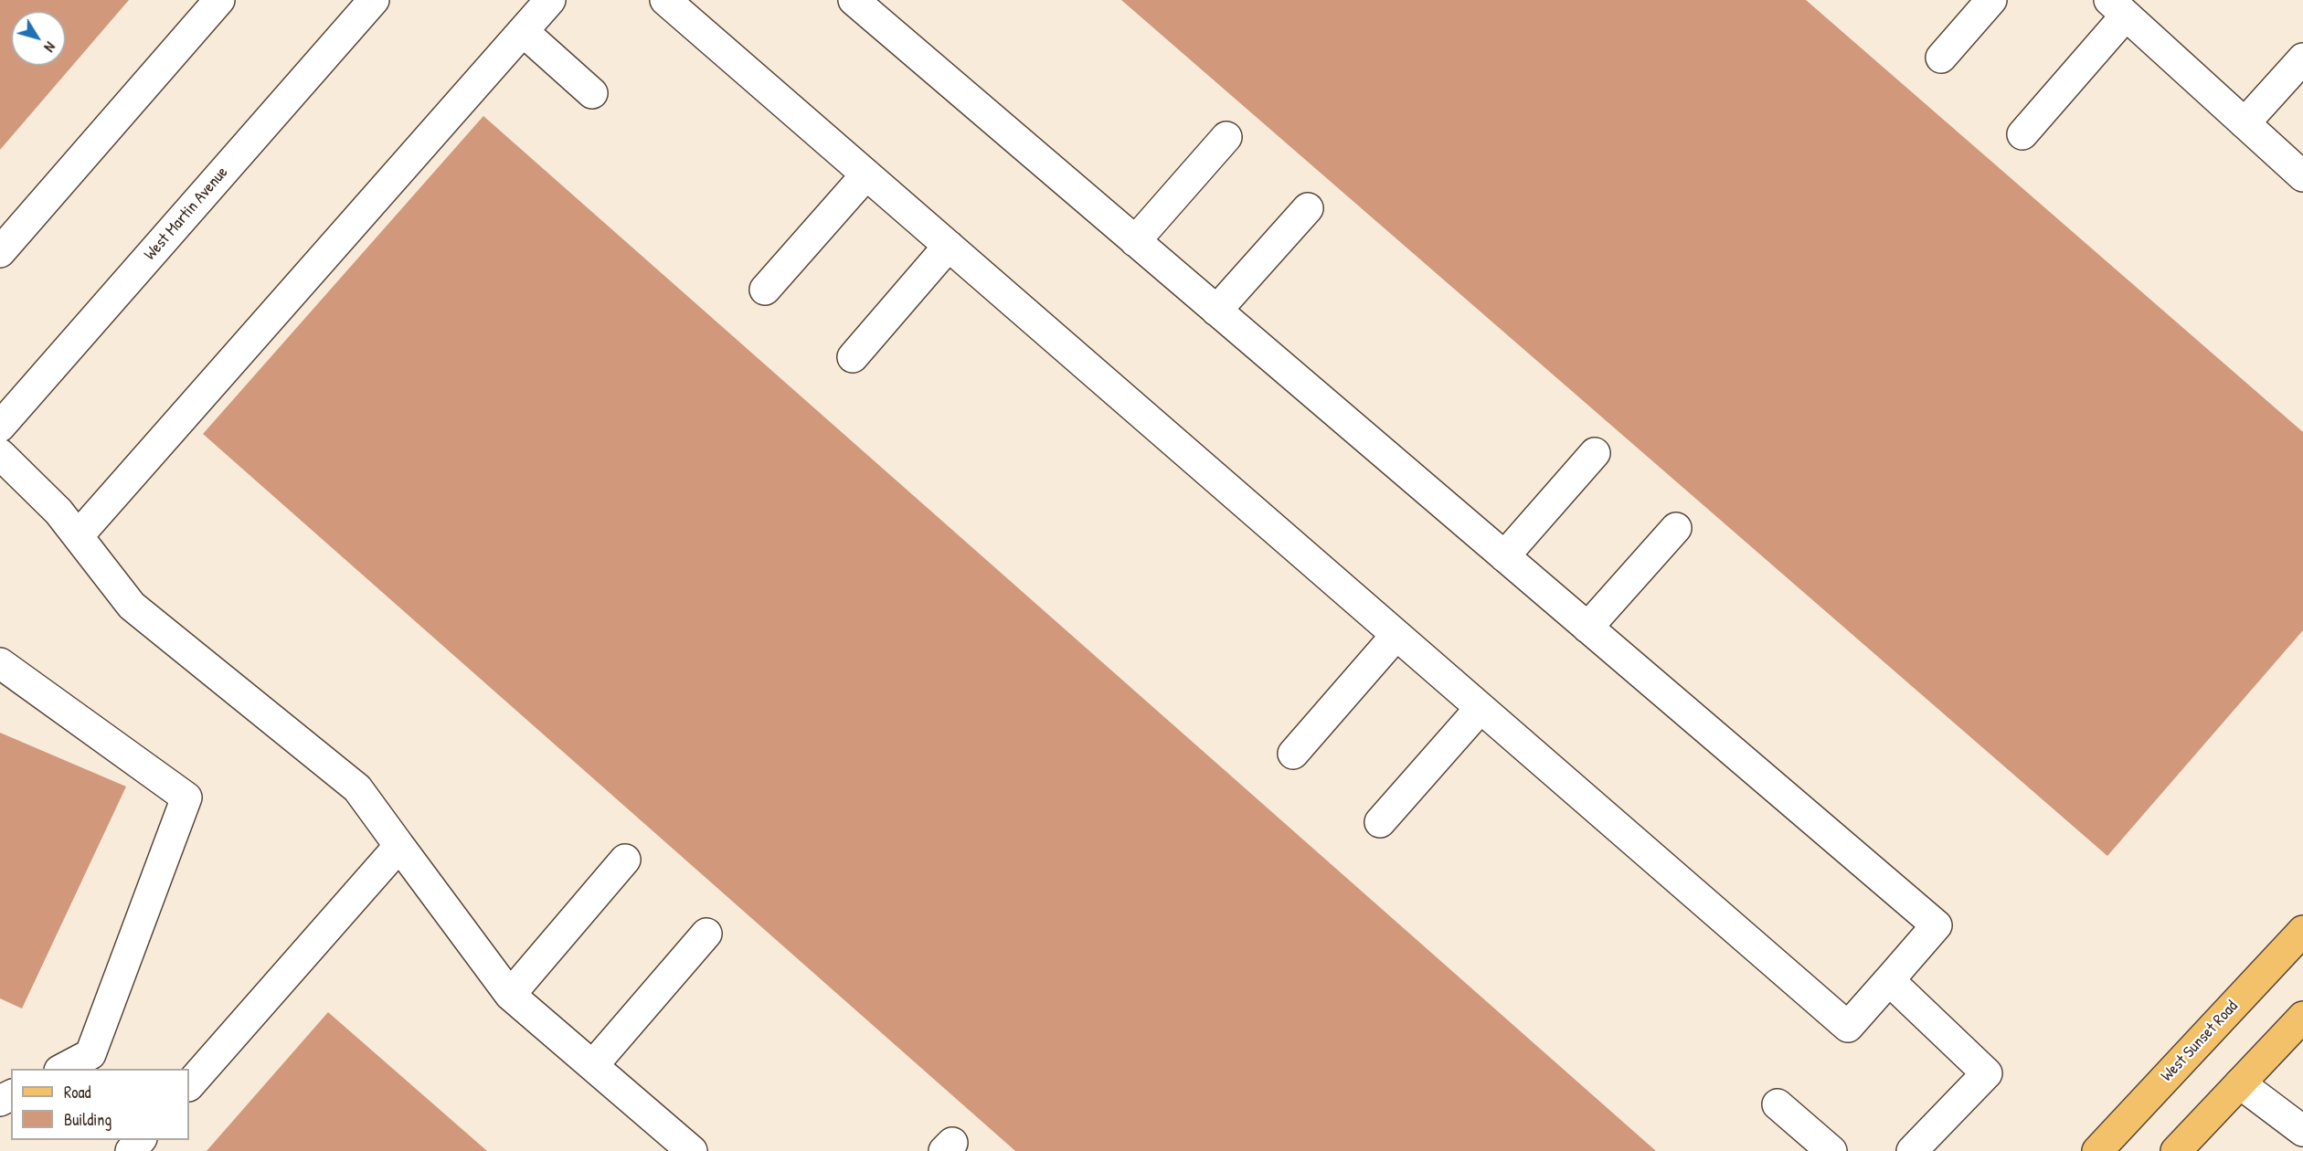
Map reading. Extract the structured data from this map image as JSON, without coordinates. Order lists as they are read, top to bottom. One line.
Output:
{"streets":{"main road":["West Sunset Road"],"street":["West Martin Avenue"]},"legend":["Road","Building"],"north":"bottom right"}
